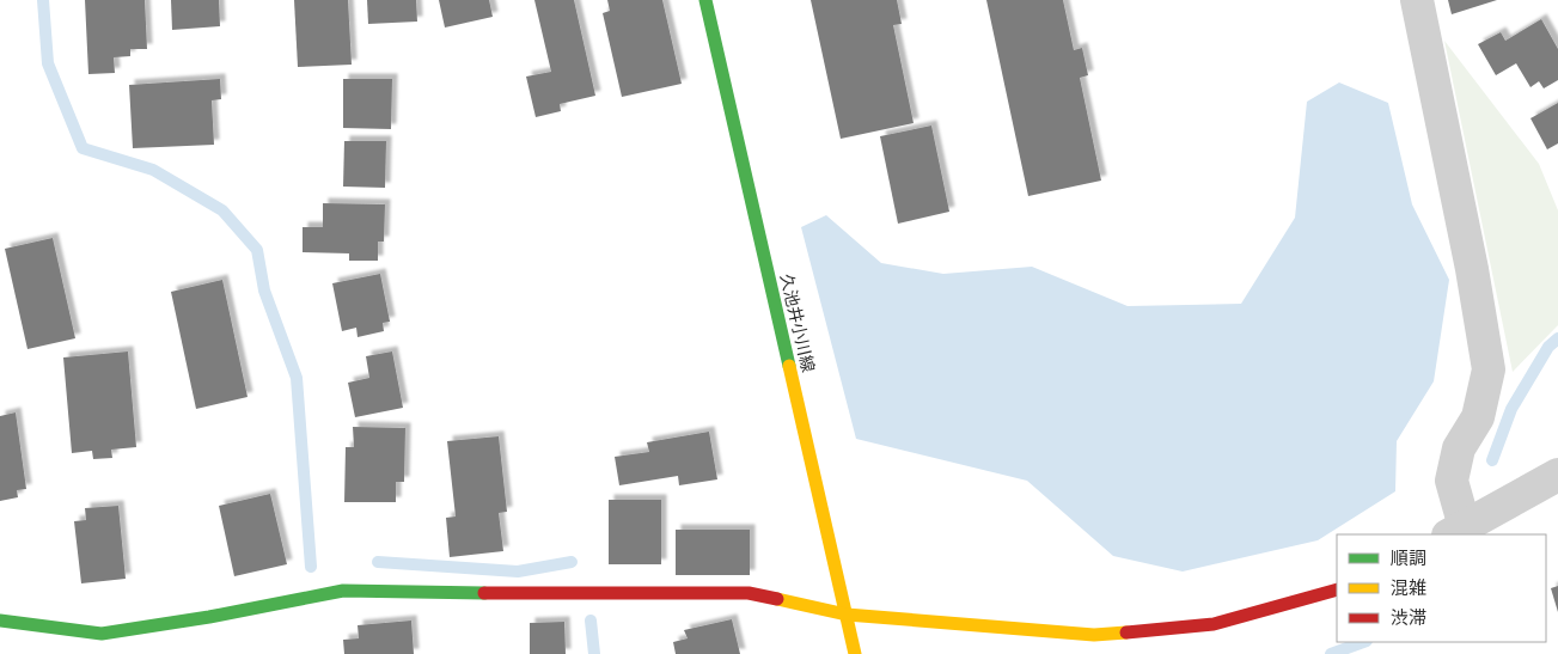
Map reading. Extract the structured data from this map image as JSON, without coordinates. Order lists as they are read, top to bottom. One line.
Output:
{"streets":{"street":["久池井小川線"]},"legend":["順調","混雑","渋滞"]}
